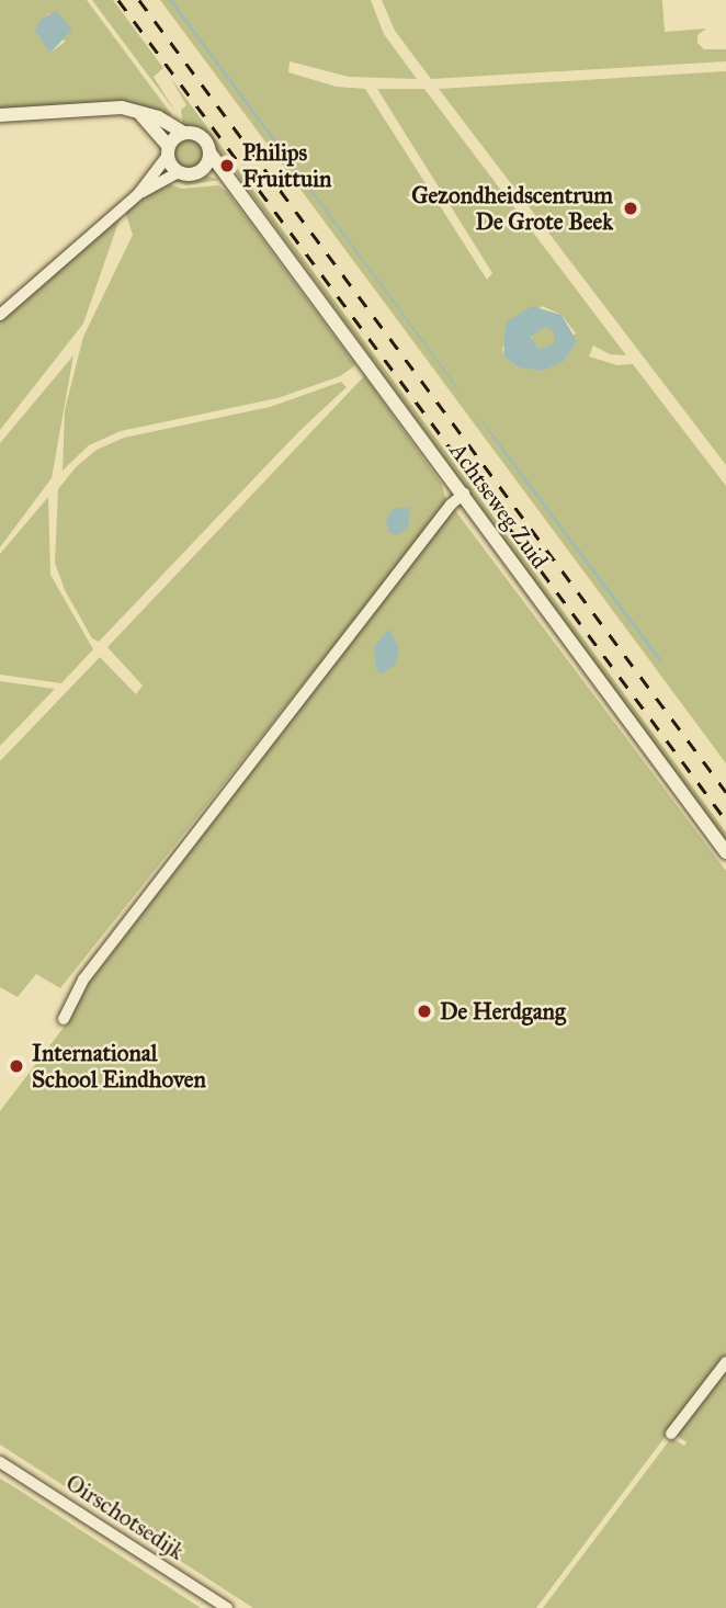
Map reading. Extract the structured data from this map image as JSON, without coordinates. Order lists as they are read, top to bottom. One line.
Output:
{"streets":{"street":["Achtseweg Zuid","Oirschotsedijk"]},"places":["Philips Fruittuin","Gezondheidscentrum De Grote Beek","De Herdgang","International School Eindhoven"]}
